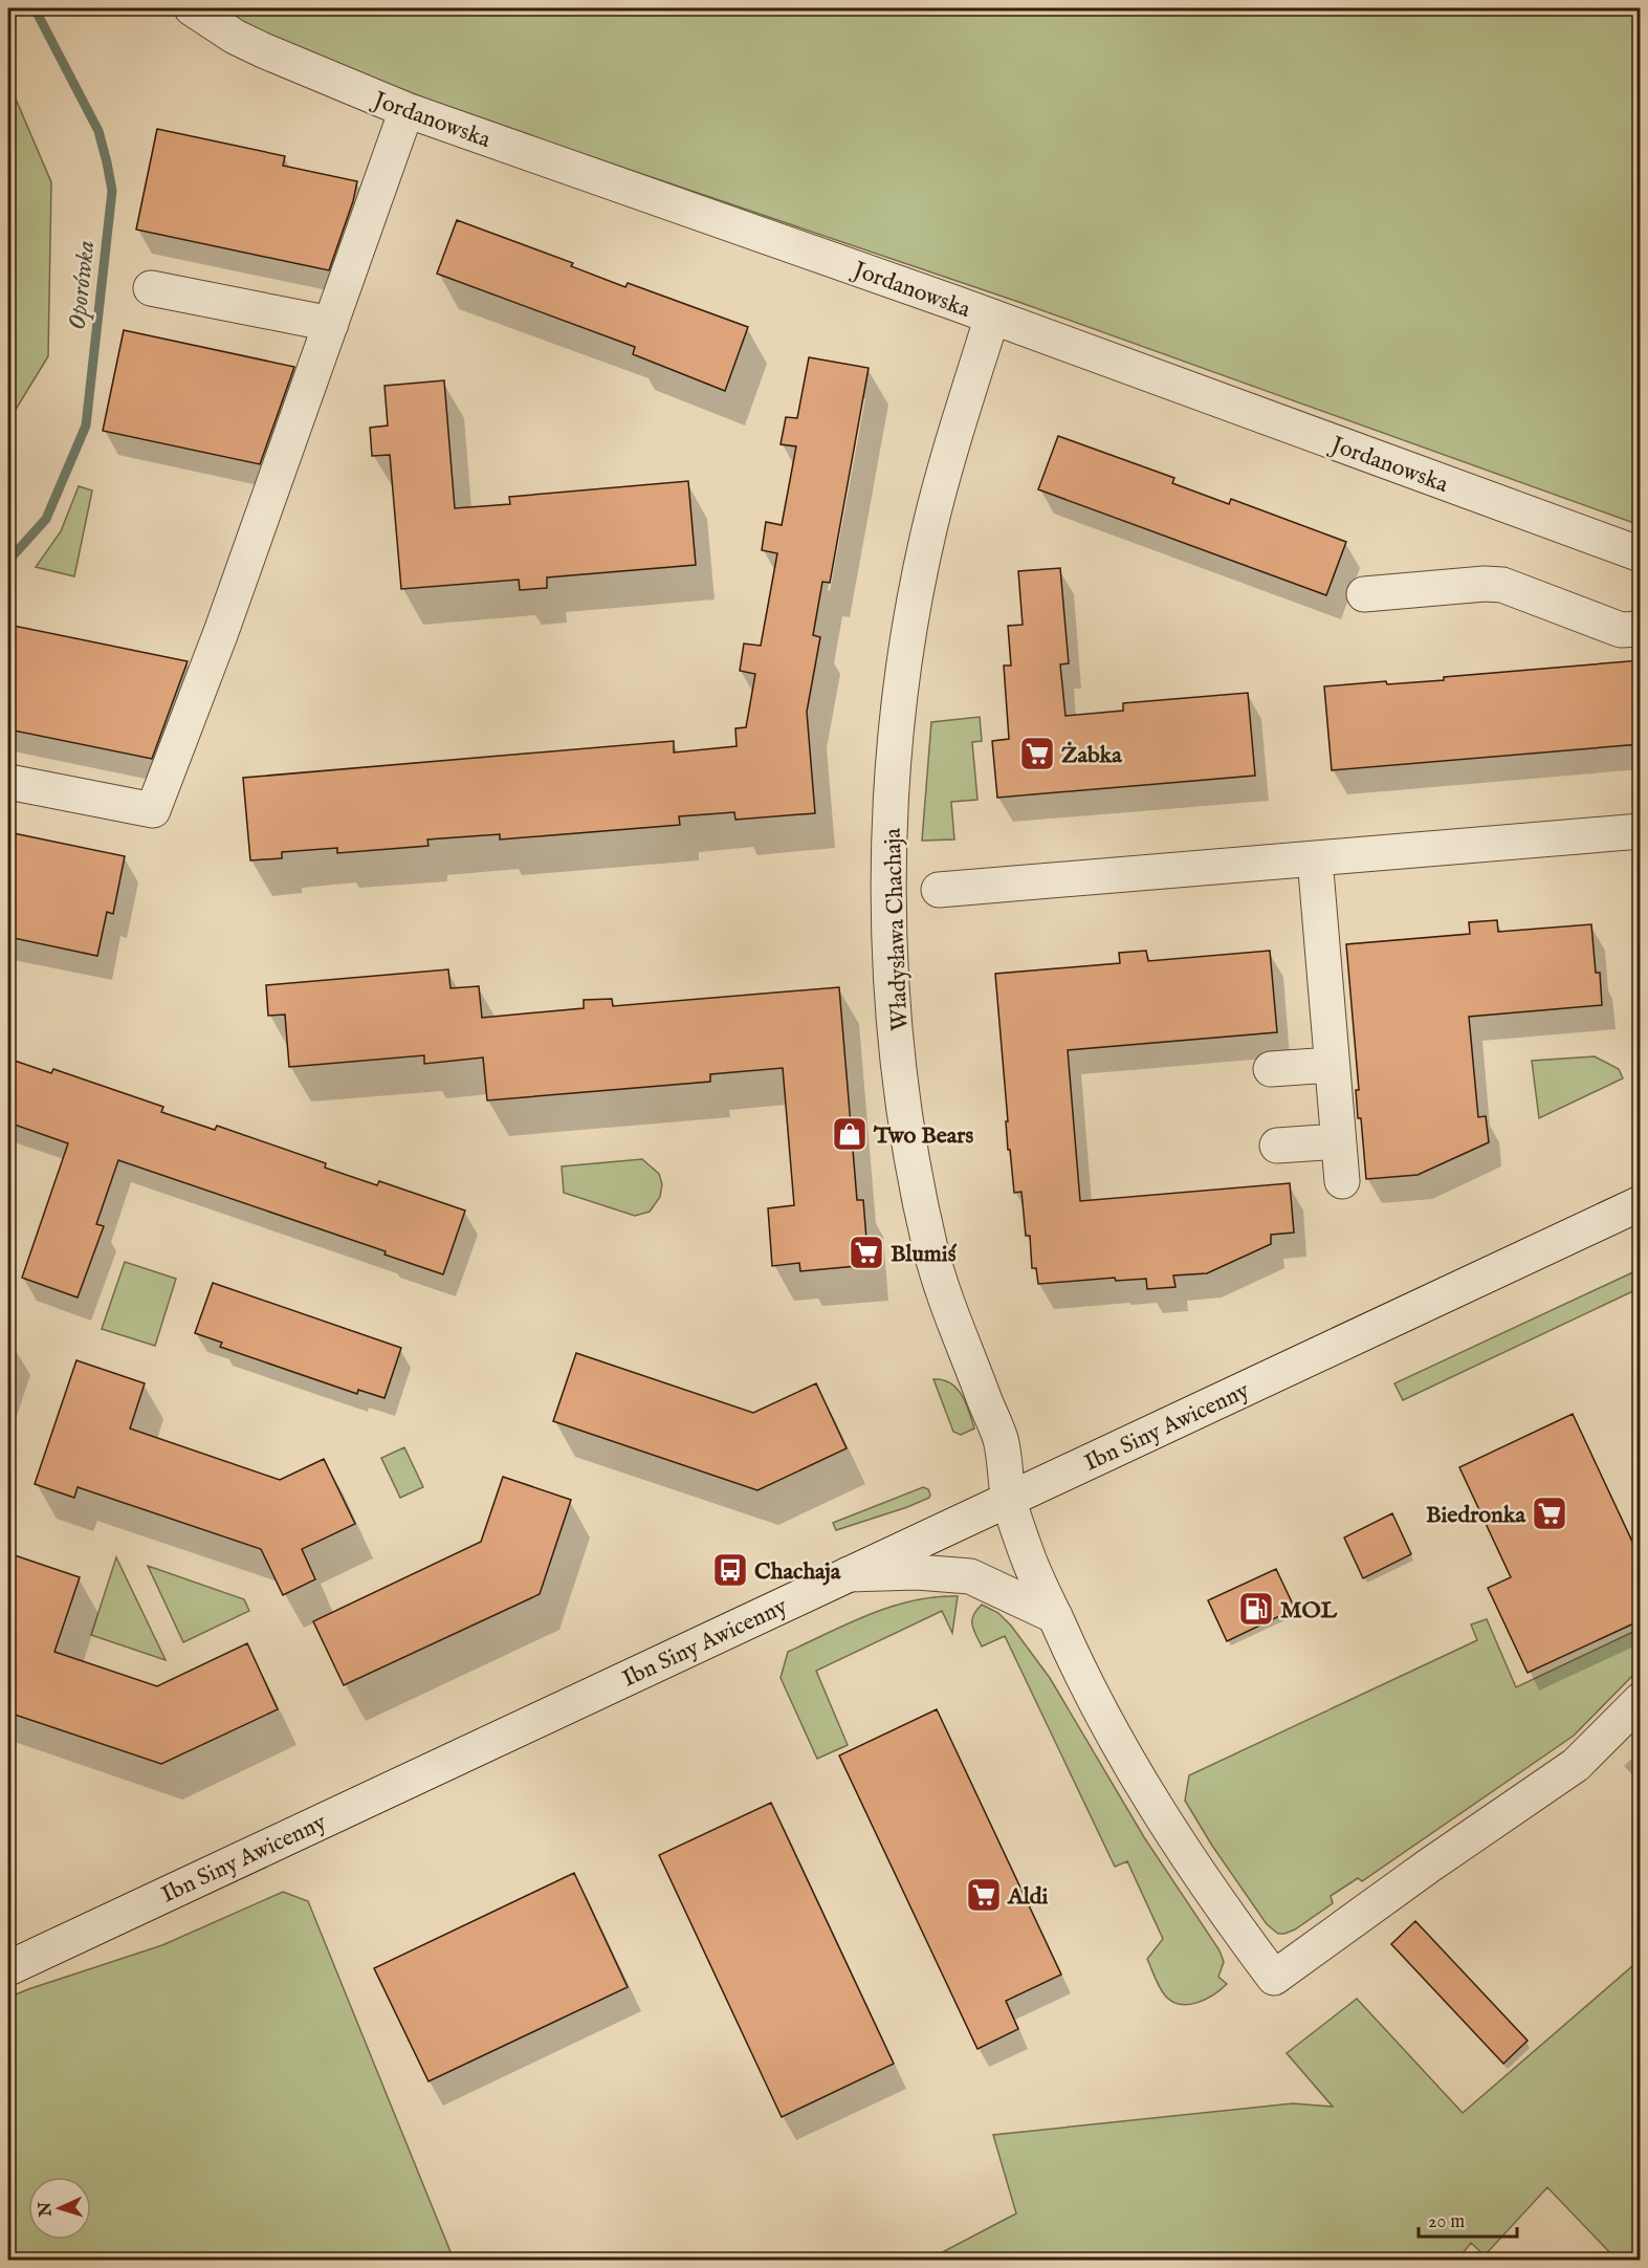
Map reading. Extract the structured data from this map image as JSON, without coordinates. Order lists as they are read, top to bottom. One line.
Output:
{"streets":{"street":["Jordanowska","Władysława Chachaja","Ibn Siny Awicenny"]},"crossings":[["Jordanowska","Władysława Chachaja"],["Władysława Chachaja","Ibn Siny Awicenny"]],"water":["Oporówka"],"places":{"supermarket":["Żabka","Blumiś","Biedronka","Aldi"],"shop":["Two Bears"],"bus stop":["Chachaja"],"fuel station":["MOL"]},"scale_bar":"20 m","north":"left"}
